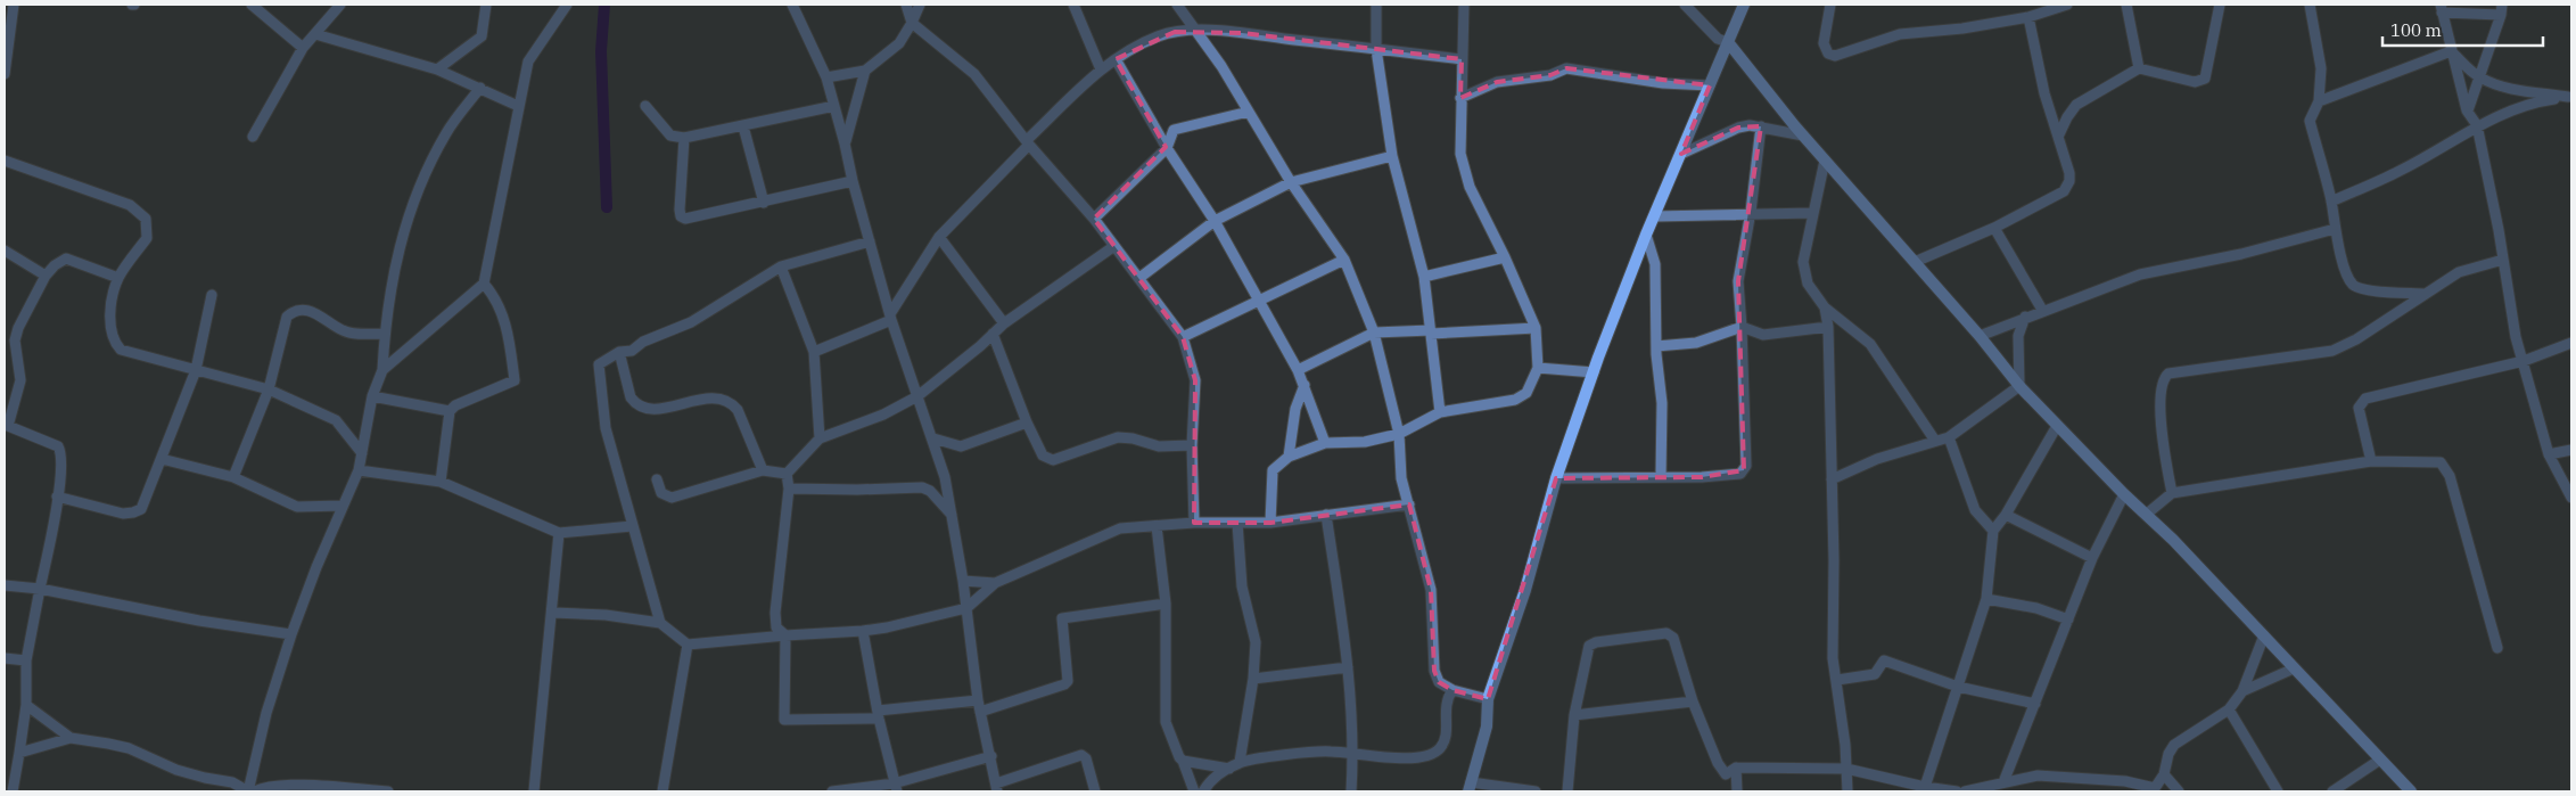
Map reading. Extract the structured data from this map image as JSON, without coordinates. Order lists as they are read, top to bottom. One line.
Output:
{"scale_bar":"100 m"}
